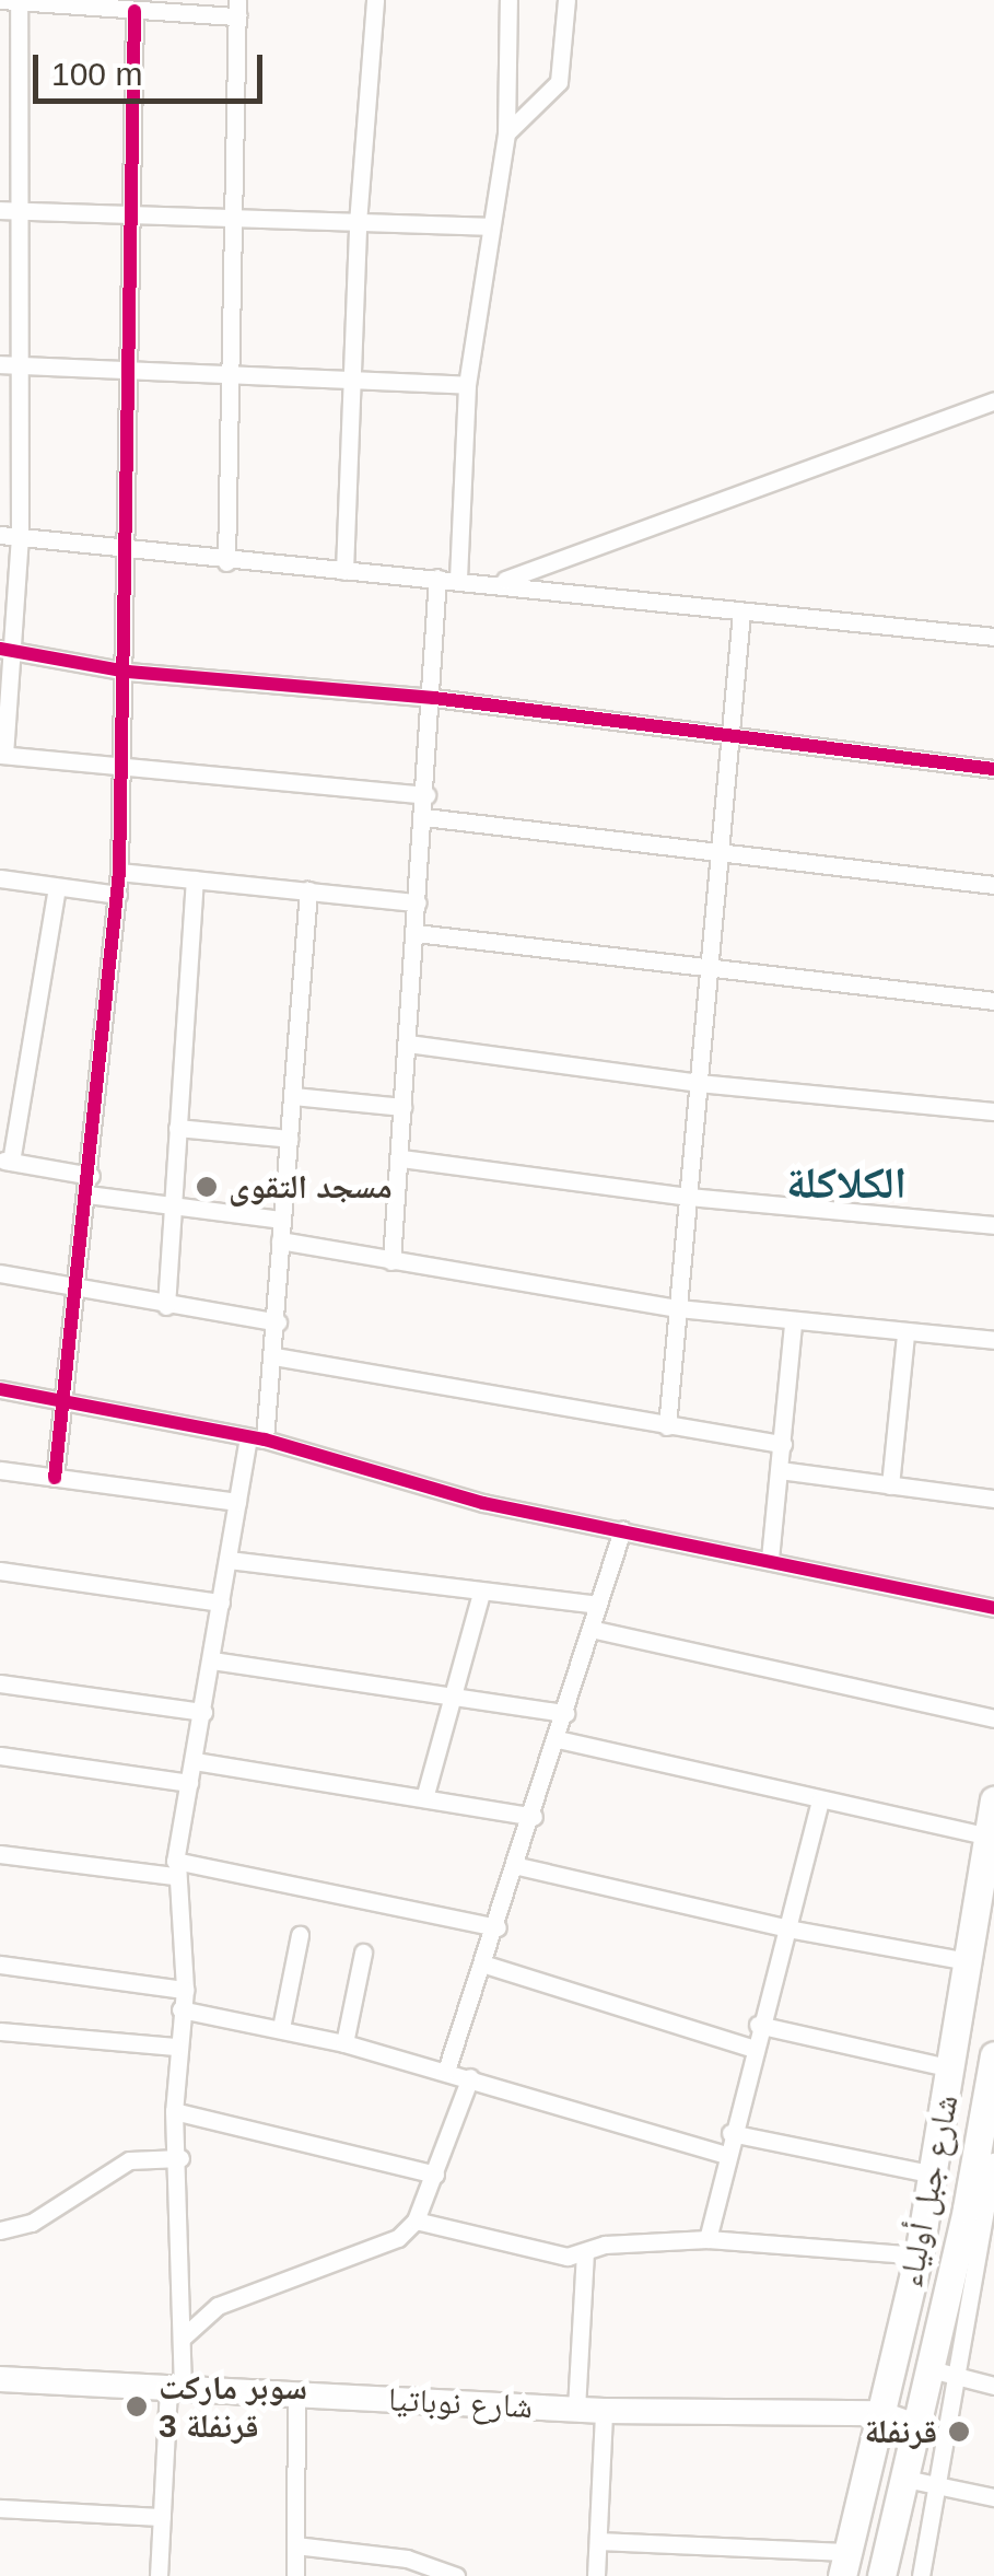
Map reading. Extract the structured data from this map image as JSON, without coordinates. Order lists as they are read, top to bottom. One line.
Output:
{"streets":{"main road":["شارع جبل أولياء"],"street":["شارع نوباتيا"]},"crossings":[["شارع جبل أولياء","شارع نوباتيا"]],"districts":["الكلاكلة"],"places":["مسجد التقوى","سوبر ماركت قرنفلة 3","قرنفلة"],"scale_bar":"100 m"}
